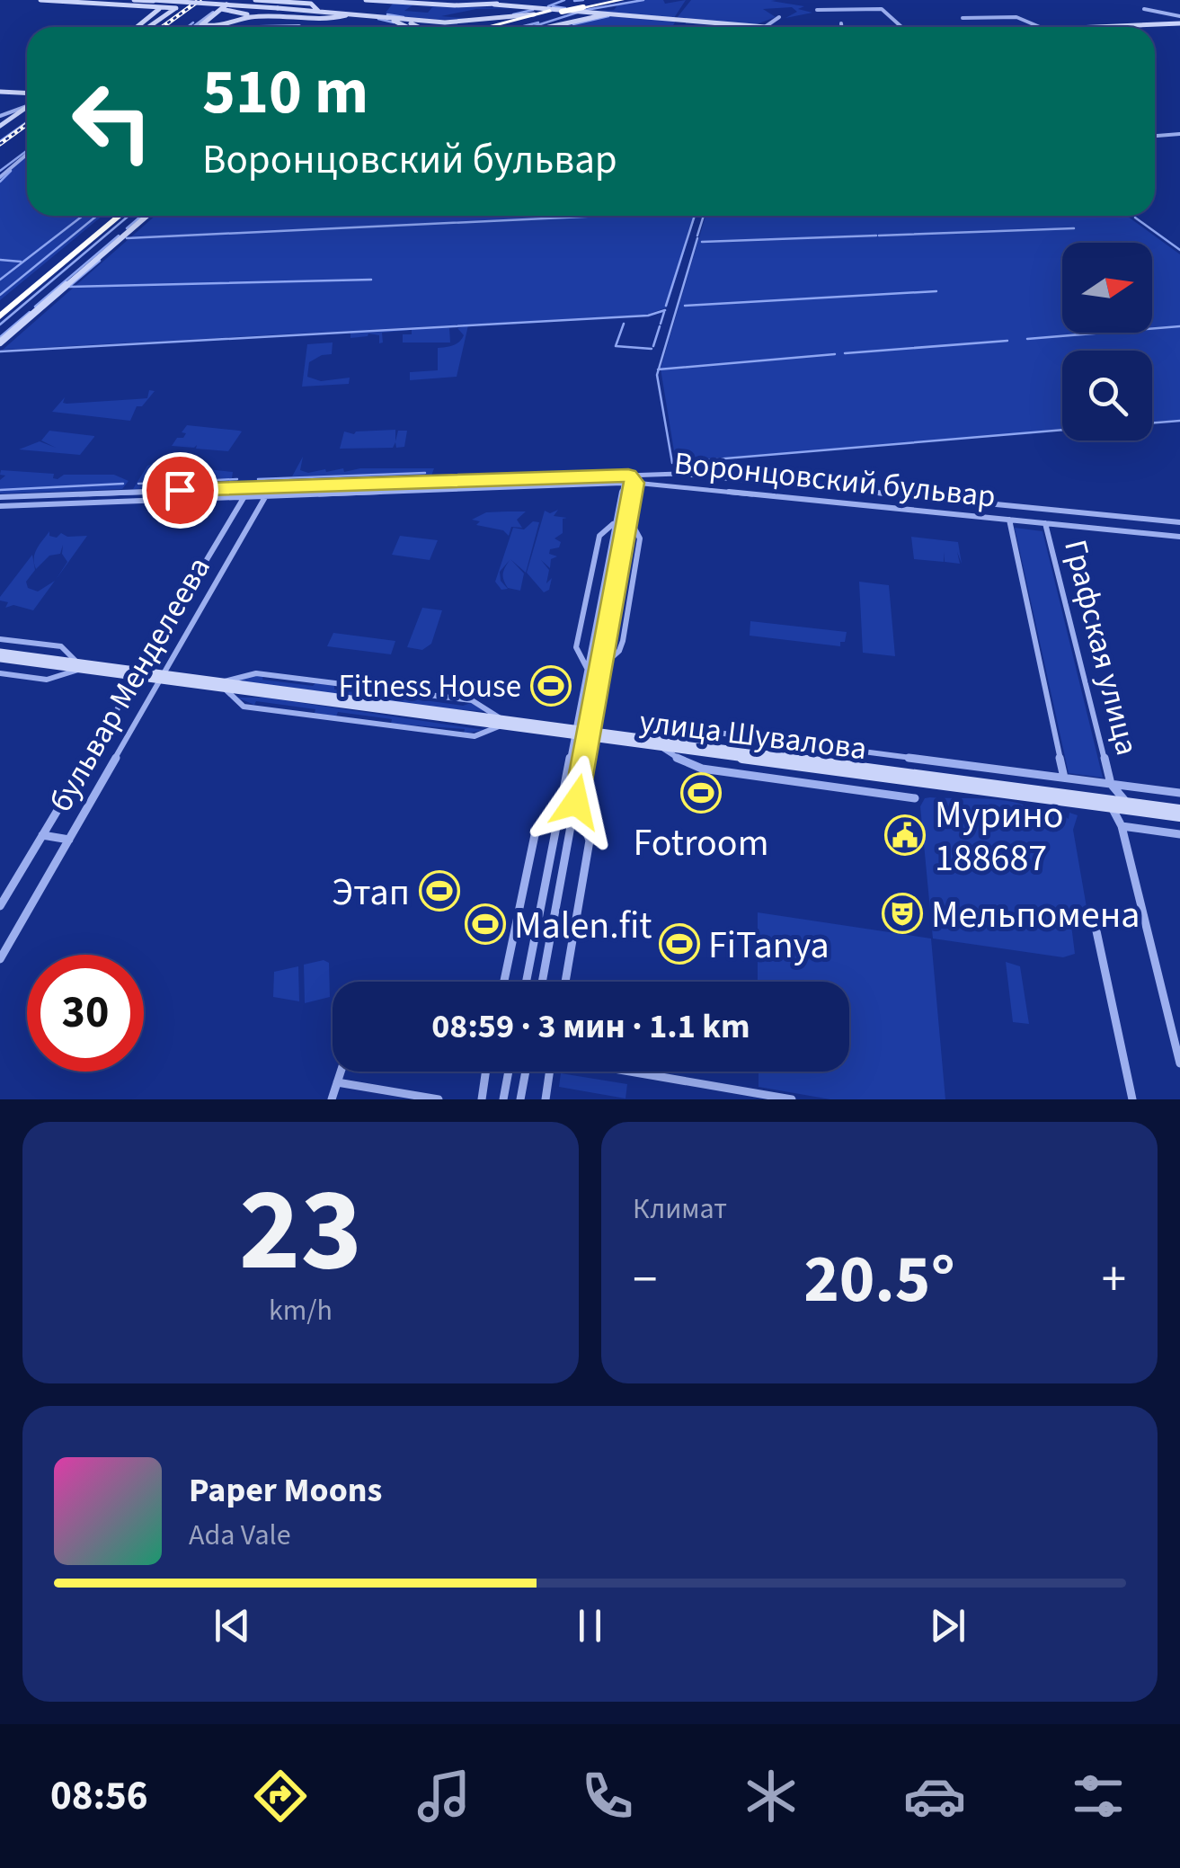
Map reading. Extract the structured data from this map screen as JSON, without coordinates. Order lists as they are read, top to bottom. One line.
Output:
{"streets":{"main road":["улица Шувалова"],"street":["Воронцовский бульвар","Графская улица","бульвар Менделеева"]},"crossings":[["Воронцовский бульвар","Графская улица"],["Воронцовский бульвар","бульвар Менделеева"],["бульвар Менделеева","улица Шувалова"]],"places":{"sports":["Fitness House","Fotroom","Этап","Malen.fit","FiTanya"],"public building":["Мурино 188687"],"theatre":["Мельпомена"]},"north":"right","page":{"turn":["510 m","Воронцовский бульвар"],"limit":"30","trip":"08:59 · 3 мин · 1.1 km","tile":[["23","km/h"],"Климат"],"heat":["−","20.5°","+"],"song":["Paper Moons","Ada Vale"],"tabs":"08:56"}}
